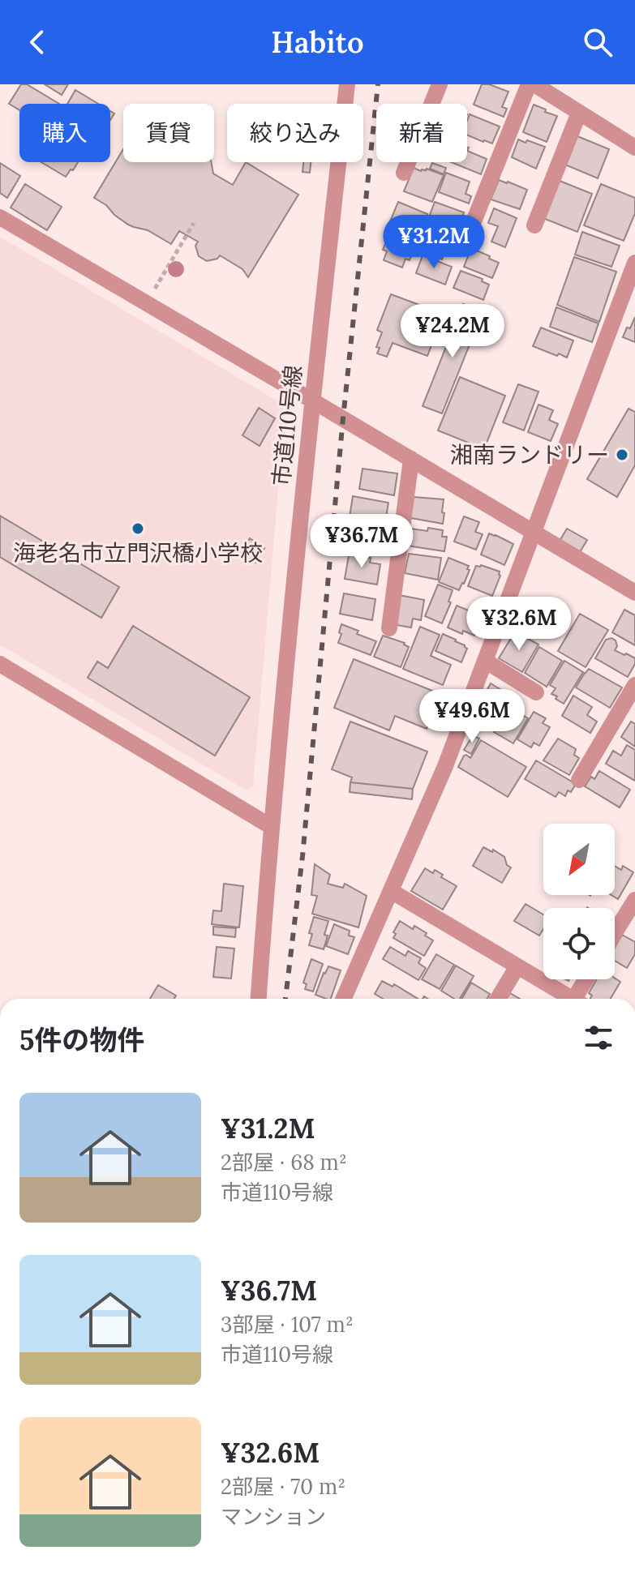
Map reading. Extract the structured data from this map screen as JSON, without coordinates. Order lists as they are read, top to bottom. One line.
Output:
{"streets":{"street":["市道110号線"]},"places":["湘南ランドリー","海老名市立門沢橋小学校"],"north":"bottom left","page":{"header":"Habito","chip":["購入","賃貸","絞り込み","新着"],"price":["¥31.2M","¥24.2M","¥36.7M","¥32.6M","¥49.6M"],"heading":"5件の物件","list":[{"name":"¥31.2M","note":"2部屋 · 68 m² · 市道110号線"},{"name":"¥36.7M","note":"3部屋 · 107 m² · 市道110号線"},{"name":"¥32.6M","note":"2部屋 · 70 m² · マンション"}]}}
